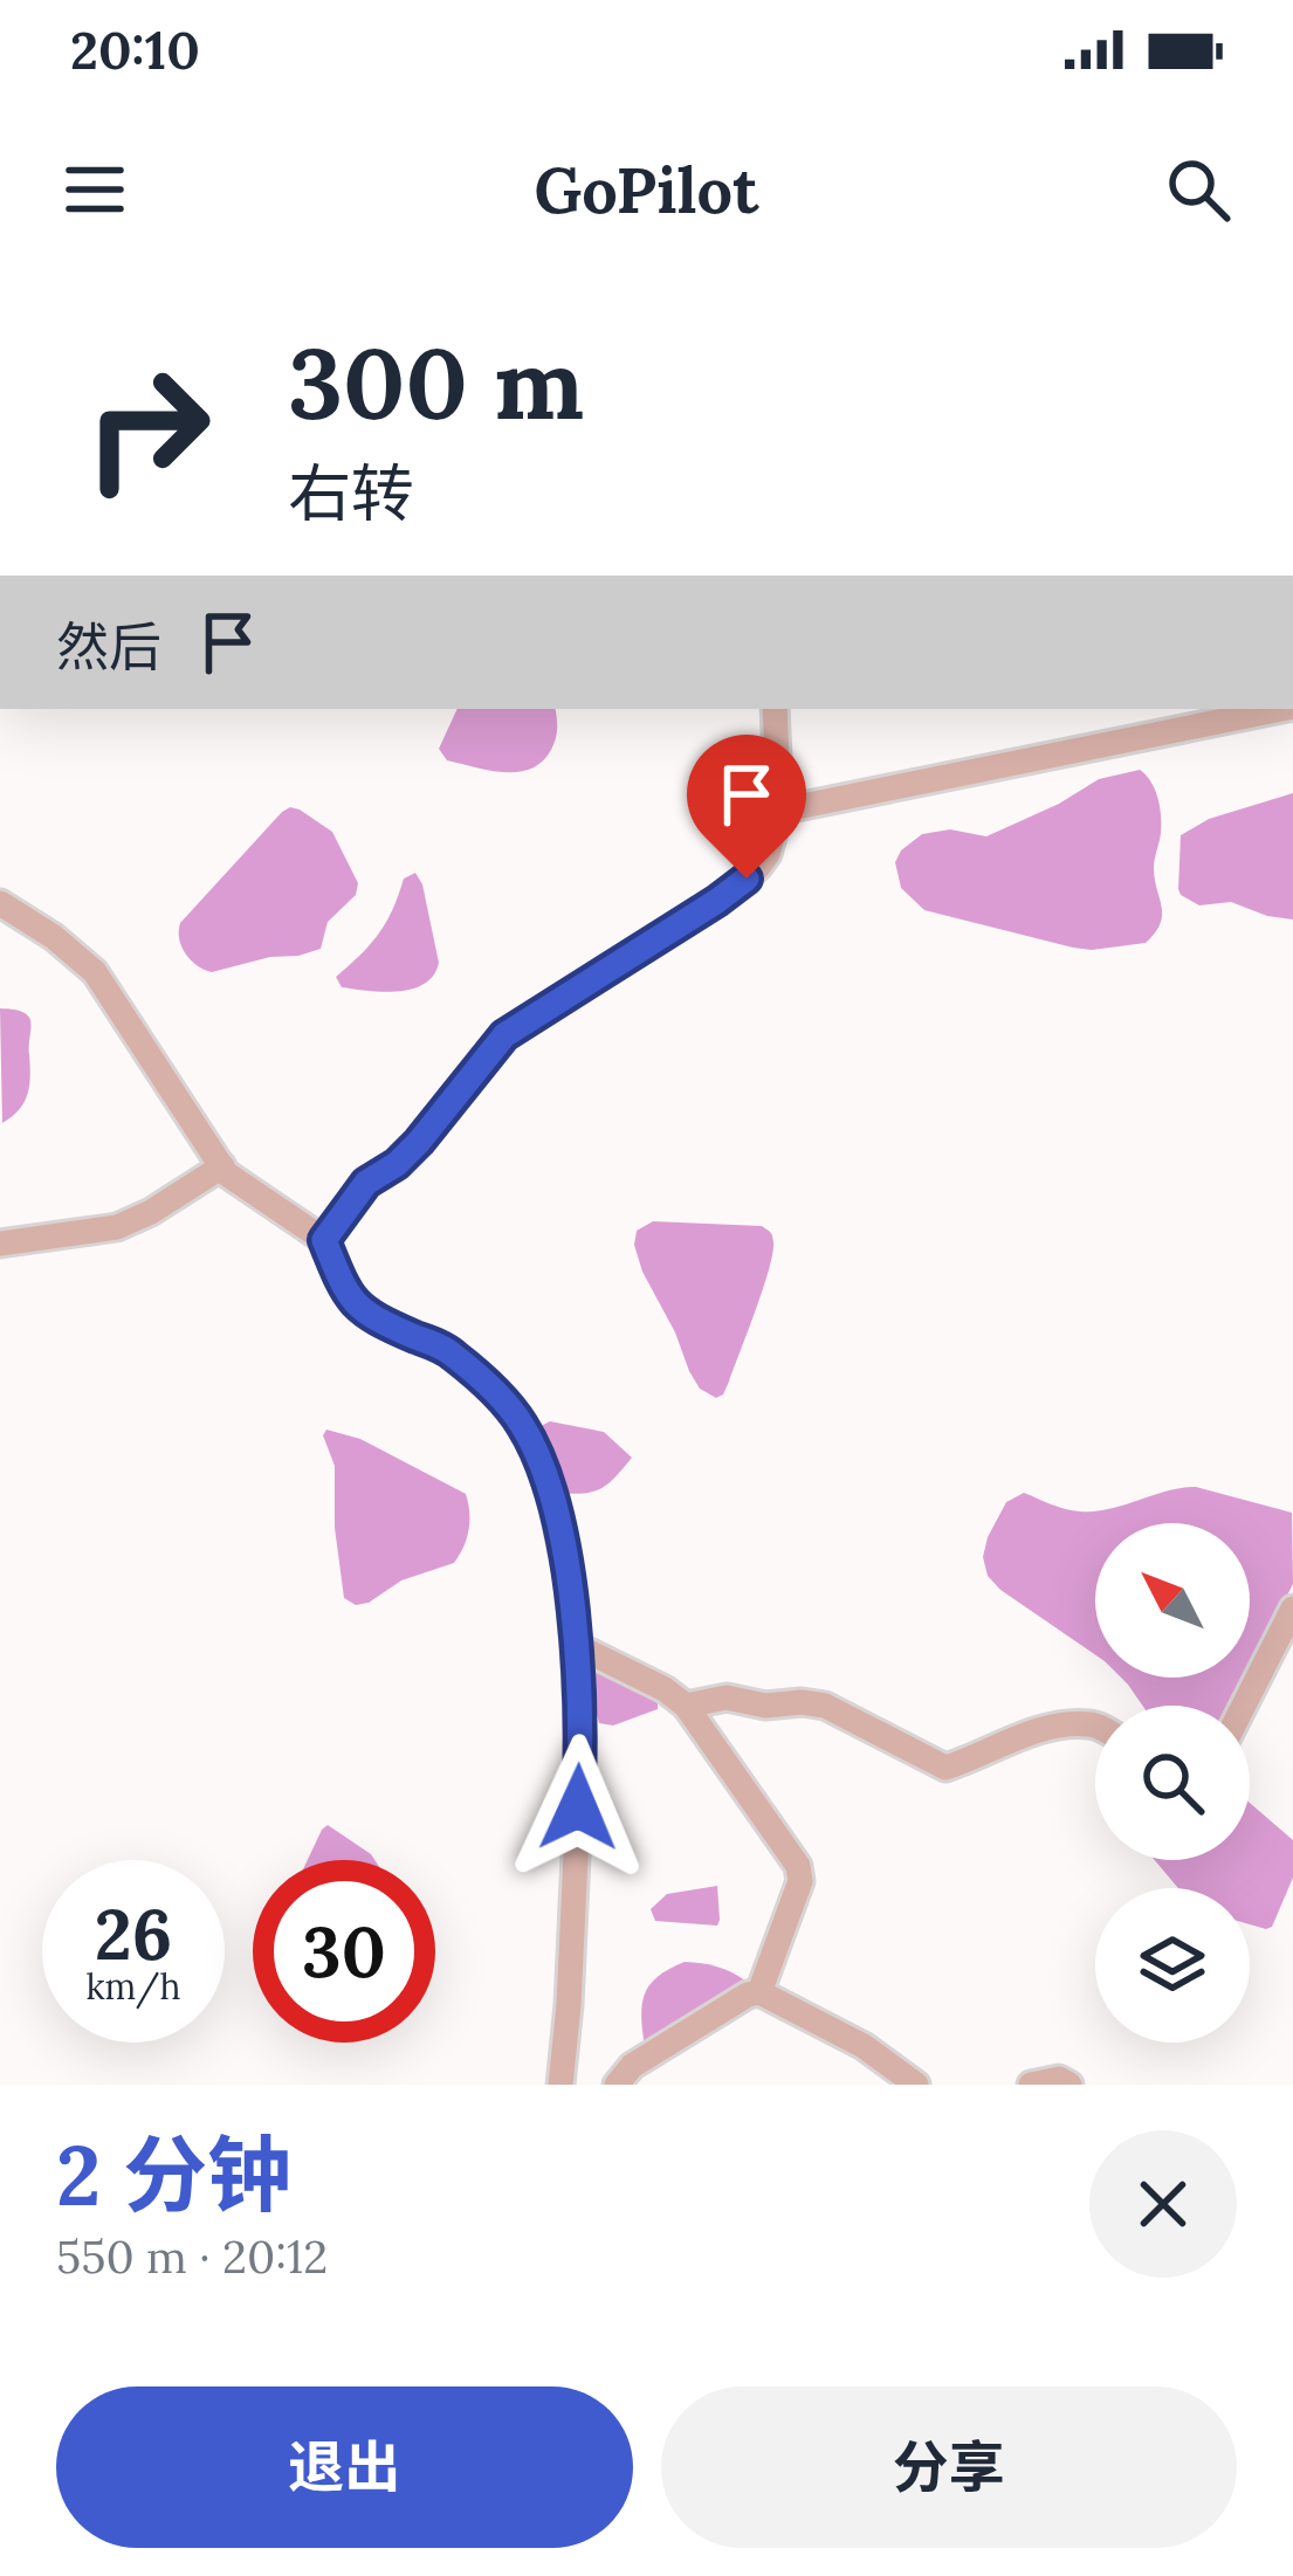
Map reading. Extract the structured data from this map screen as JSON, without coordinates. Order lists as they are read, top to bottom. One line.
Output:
{"north":"top left","page":{"status":"20:10","header":"GoPilot","turn":["300 m","右转"],"then":"然后","speed":"26 km/h","limit":"30","heading":["2 分钟","550 m · 20:12"],"buttons":["退出","分享"]}}
